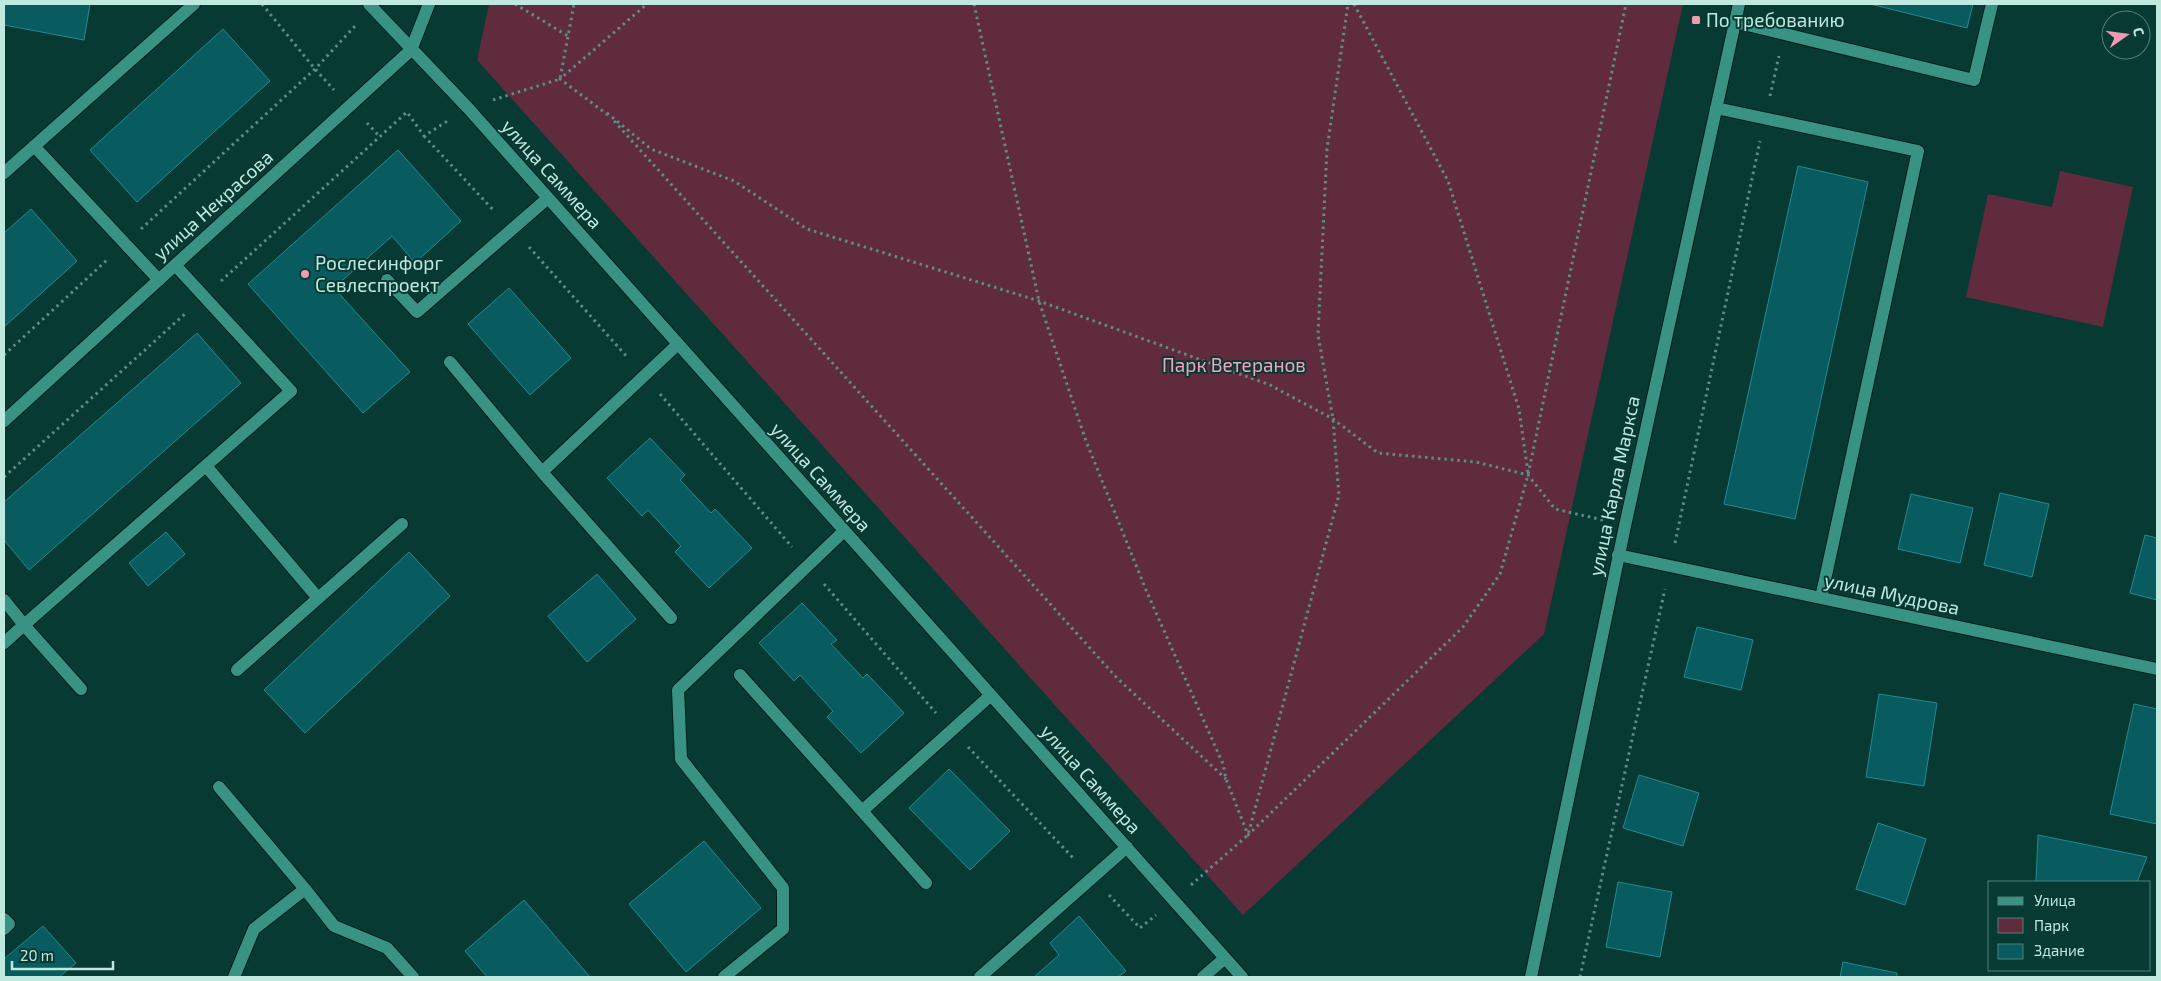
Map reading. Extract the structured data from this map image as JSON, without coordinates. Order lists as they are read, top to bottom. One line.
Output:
{"streets":{"street":["улица Саммера","улица Некрасова","улица Карла Маркса","улица Мудрова"]},"crossings":[["улица Саммера","улица Некрасова"],["улица Карла Маркса","улица Мудрова"]],"parks":["Парк Ветеранов"],"places":{"transit":["По требованию"],"other":["Рослесинфорг Севлеспроект"]},"legend":["Улица","Парк","Здание"],"scale_bar":"20 m","north":"right"}
